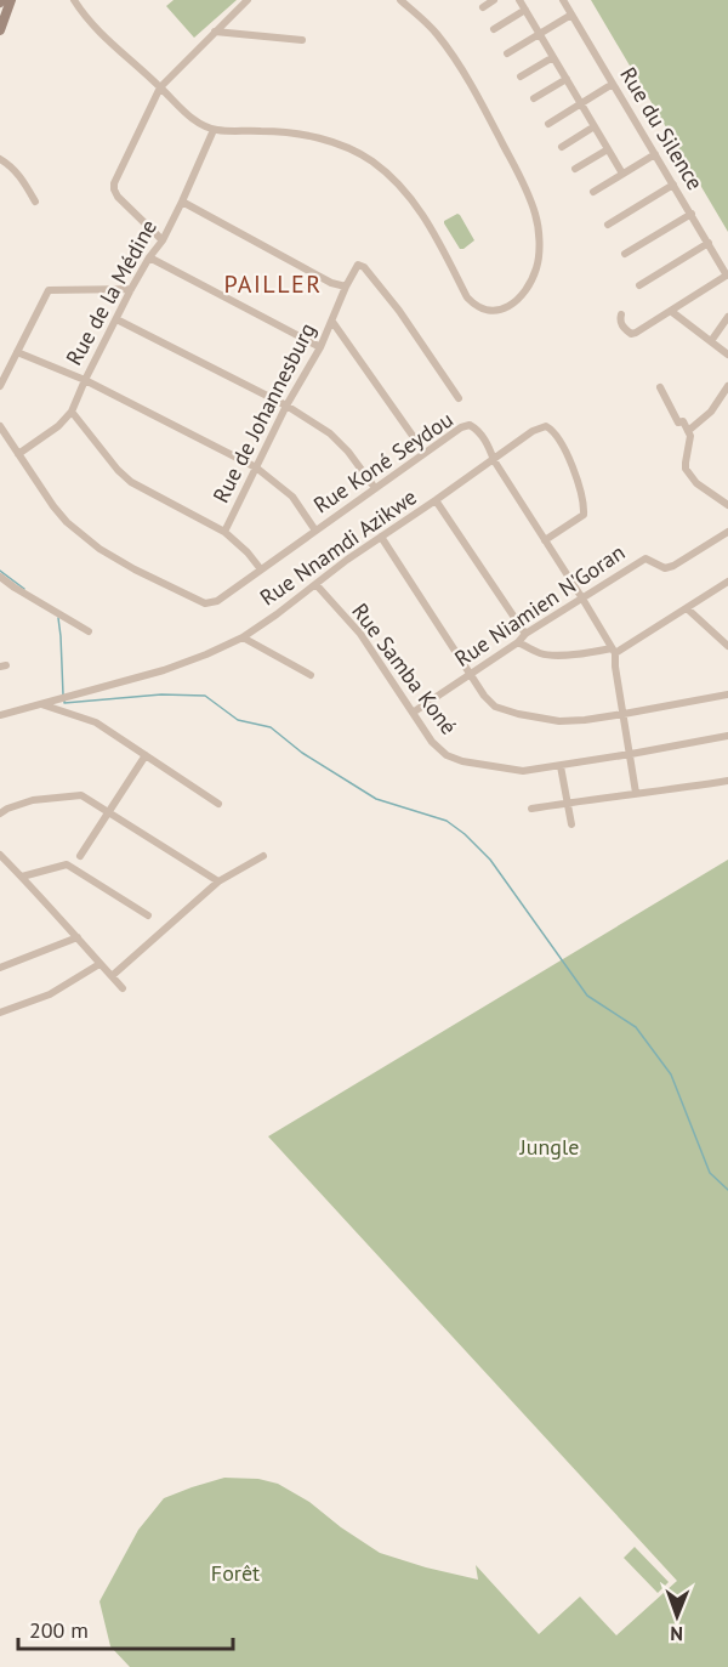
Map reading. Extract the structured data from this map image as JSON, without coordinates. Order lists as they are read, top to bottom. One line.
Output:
{"streets":{"street":["Rue du Silence","Rue de la Médine","Rue de Johannesburg","Rue Koné Seydou","Rue Nnamdi Azikwe","Rue Niamien N'Goran","Rue Samba Koné"]},"crossings":[["Rue de la Médine","Rue Koné Seydou"],["Rue Koné Seydou","Rue Nnamdi Azikwe"],["Rue Koné Seydou","Rue Niamien N'Goran"],["Rue Koné Seydou","Rue Samba Koné"],["Rue Nnamdi Azikwe","Rue Samba Koné"],["Rue Niamien N'Goran","Rue Samba Koné"]],"districts":["PAILLER"],"parks":["Jungle","Forêt"],"scale_bar":"200 m","north":"bottom"}
